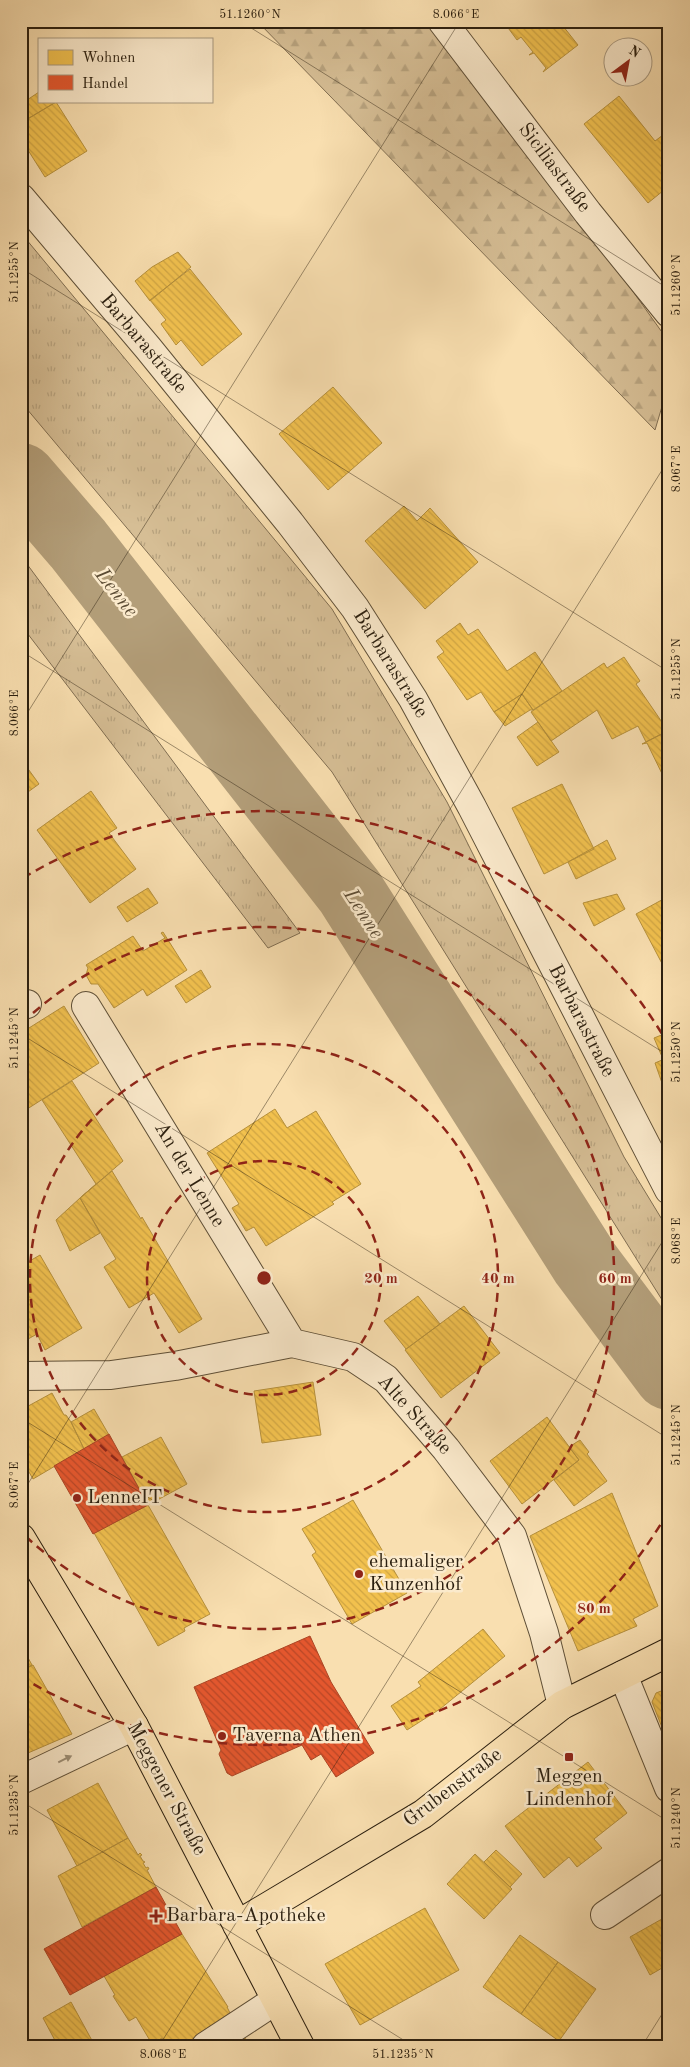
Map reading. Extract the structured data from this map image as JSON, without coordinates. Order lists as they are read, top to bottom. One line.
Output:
{"streets":{"main road":["Grubenstraße","Meggener Straße"],"street":["Siciliastraße","Barbarastraße","An der Lenne","Alte Straße"]},"crossings":[["An der Lenne","Alte Straße"],["Alte Straße","Grubenstraße"],["Grubenstraße","Meggener Straße"]],"water":["Lenne"],"places":{"other":["LenneIT","ehemaliger Kunzenhof","Taverna Athen"],"transit":["Meggen Lindenhof"],"health":["Barbara-Apotheke"]},"legend":["Wohnen","Handel"],"north":"top right","coordinates":["51.1260°N","8.066°E","51.1255°N","8.067°E","51.1245°N","51.1250°N","8.068°E","51.1235°N","51.1240°N"],"rings":["20 m","40 m","60 m","80 m"]}
